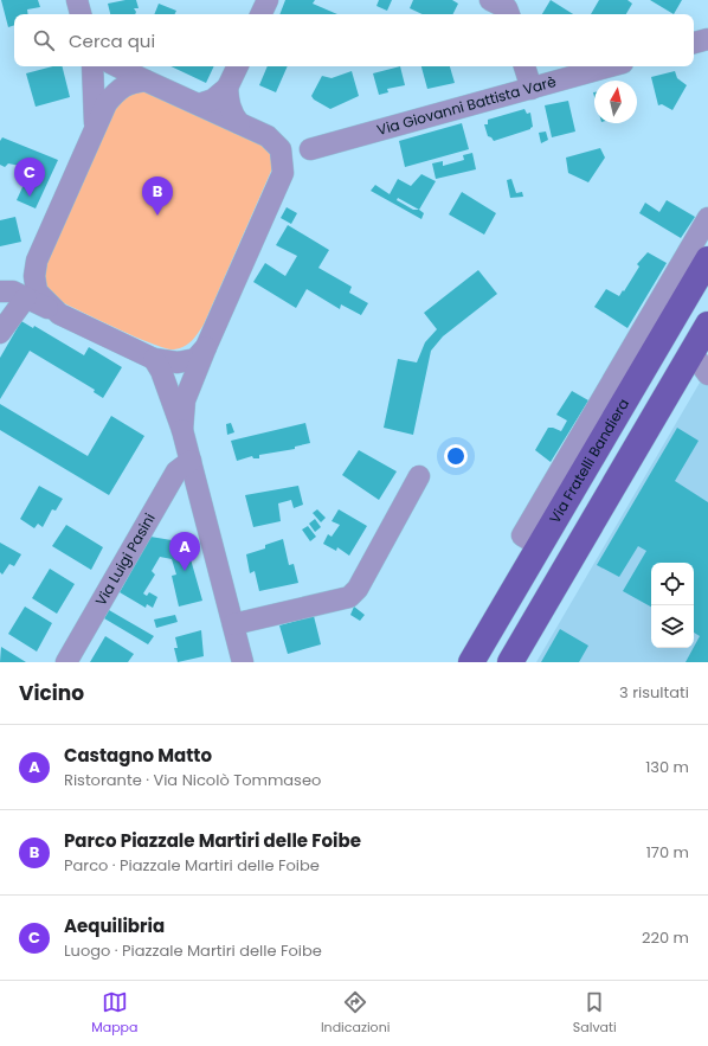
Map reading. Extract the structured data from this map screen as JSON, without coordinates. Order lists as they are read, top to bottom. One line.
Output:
{"streets":{"main road":["Via Fratelli Bandiera"],"street":["Via Giovanni Battista Varè","Via Luigi Pasini"]},"north":"top","page":{"search":"Cerca qui","pins":["C","B","A"],"heading":["Vicino","3 risultati"],"list":[{"mark":"A","name":"Castagno Matto","note":"Ristorante · Via Nicolò Tommaseo","value":"130 m"},{"mark":"B","name":"Parco Piazzale Martiri delle Foibe","note":"Parco · Piazzale Martiri delle Foibe","value":"170 m"},{"mark":"C","name":"Aequilibria","note":"Luogo · Piazzale Martiri delle Foibe","value":"220 m"}],"nav":["Mappa","Indicazioni","Salvati"]}}
